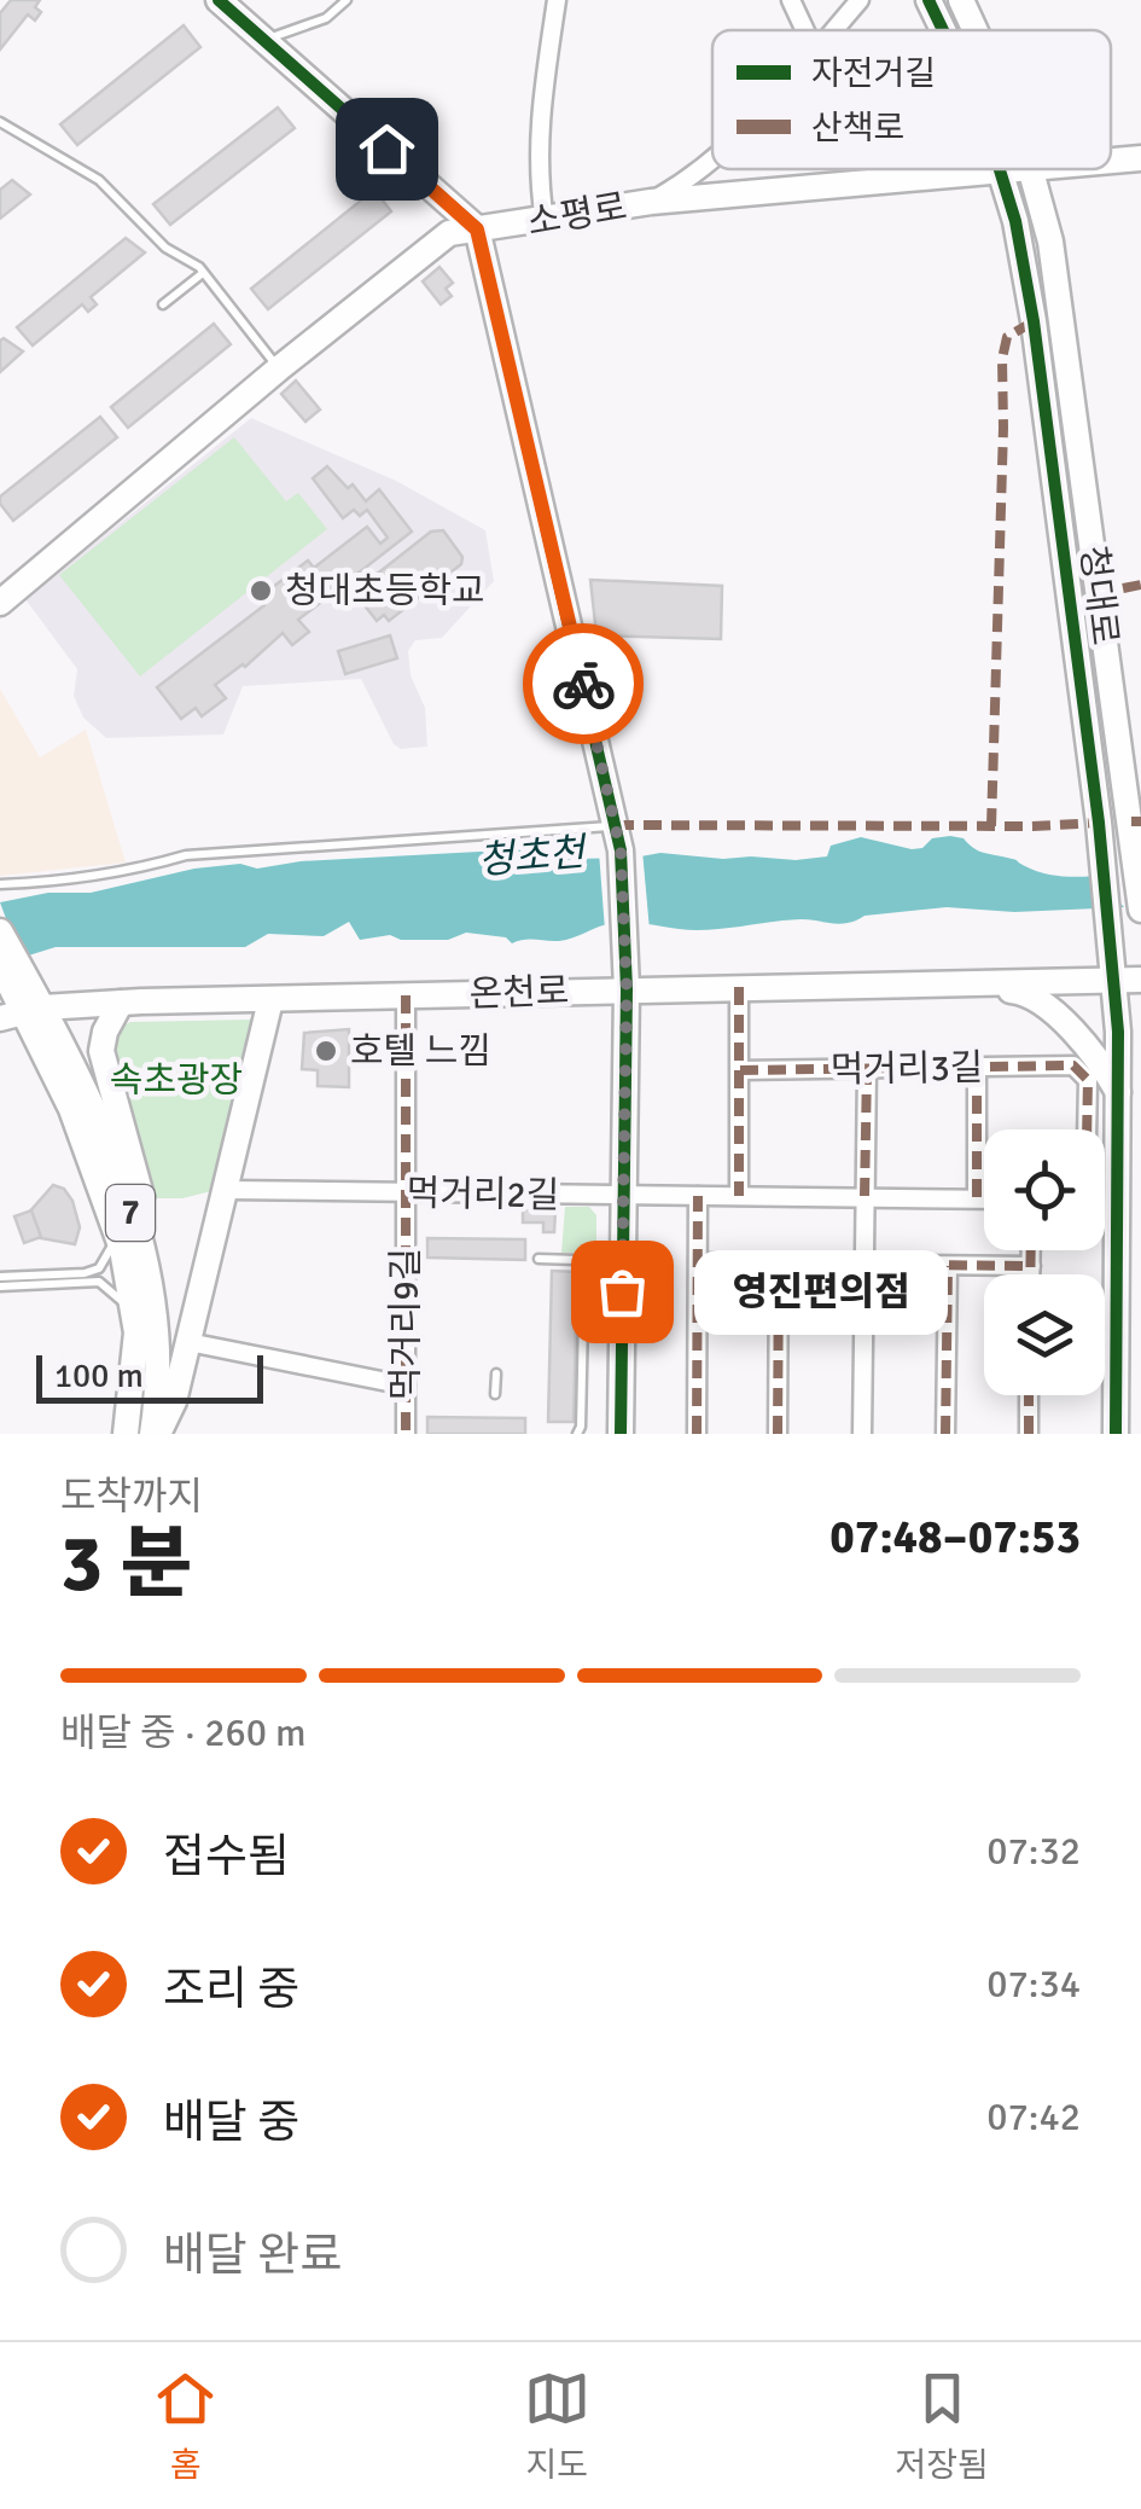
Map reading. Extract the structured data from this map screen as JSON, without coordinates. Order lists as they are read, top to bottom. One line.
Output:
{"streets":{"street":["소평로","청대로","온천로","먹거리3길","먹거리2길","7","먹거리9길"]},"crossings":[["소평로","청대로"],["청대로","온천로"],["온천로","7"],["온천로","먹거리9길"],["먹거리2길","먹거리9길"]],"water":["청초천"],"parks":["속초광장"],"places":["청대초등학교","호텔 느낌","영진편의점"],"legend":["자전거길","산책로"],"scale_bar":"100 m","page":{"bubble":"영진편의점","scale":"100 m","heading":["3 분","도착까지","07:48–07:53"],"bar":"배달 중 · 260 m","list":[["접수됨","07:32"],["조리 중","07:34"],["배달 중","07:42"],"배달 완료"],"tabs":["홈","지도","저장됨"]}}
